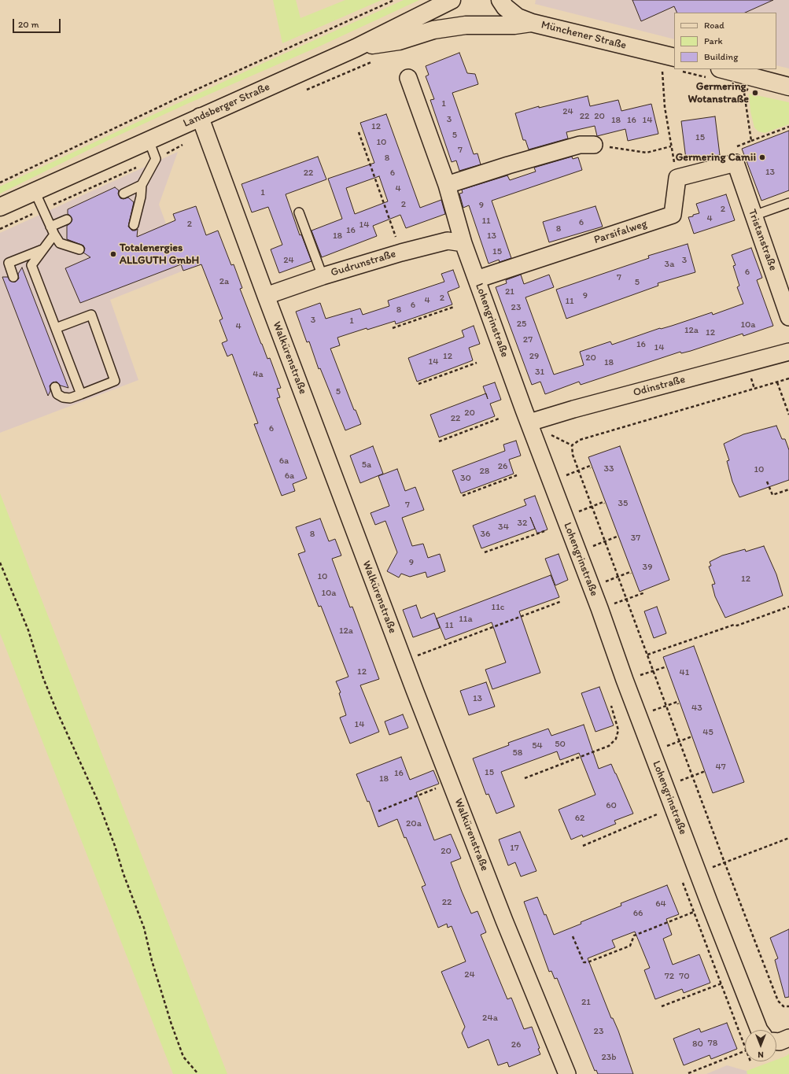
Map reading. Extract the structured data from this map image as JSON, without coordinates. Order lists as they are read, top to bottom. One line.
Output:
{"streets":{"main road":["Münchener Straße","Landsberger Straße"],"street":["Parsifalweg","Tristanstraße","Gudrunstraße","Lohengrinstraße","Walkürenstraße","Odinstraße"]},"crossings":[["Landsberger Straße","Walkürenstraße"],["Parsifalweg","Tristanstraße"],["Parsifalweg","Lohengrinstraße"],["Gudrunstraße","Lohengrinstraße"],["Gudrunstraße","Walkürenstraße"],["Lohengrinstraße","Odinstraße"]],"places":["Germering, Wotanstraße","Germering Camii","Totalenergies ALLGUTH GmbH"],"house_numbers":["1","24","22","20","3","18","16","14","12","5","15","10","7","8","13","22","6","4","1","2","9","2","4","11","6","2","14","8","16","18","13","15","24","3","3a","6","7","2a","5","21","9","2","4","11","6","23","8","3","1","25","10a","4","12a","12","27","16","14","12","29","20","14","18","31","4a","5","20","22","6","6a","5a","26","33","10","28","6a","30","35","7","32","34","8","36","37","9","39","10","12","10a","11c","11a","11","12a","12","41","13","43","14","45","50","54","58","47","15","16","18","60","62","20a","17","20","22","64","66","24","72","70","21","24a","23","78","80","26","23b"],"legend":["Road","Park","Building"],"scale_bar":"20 m","north":"bottom"}
